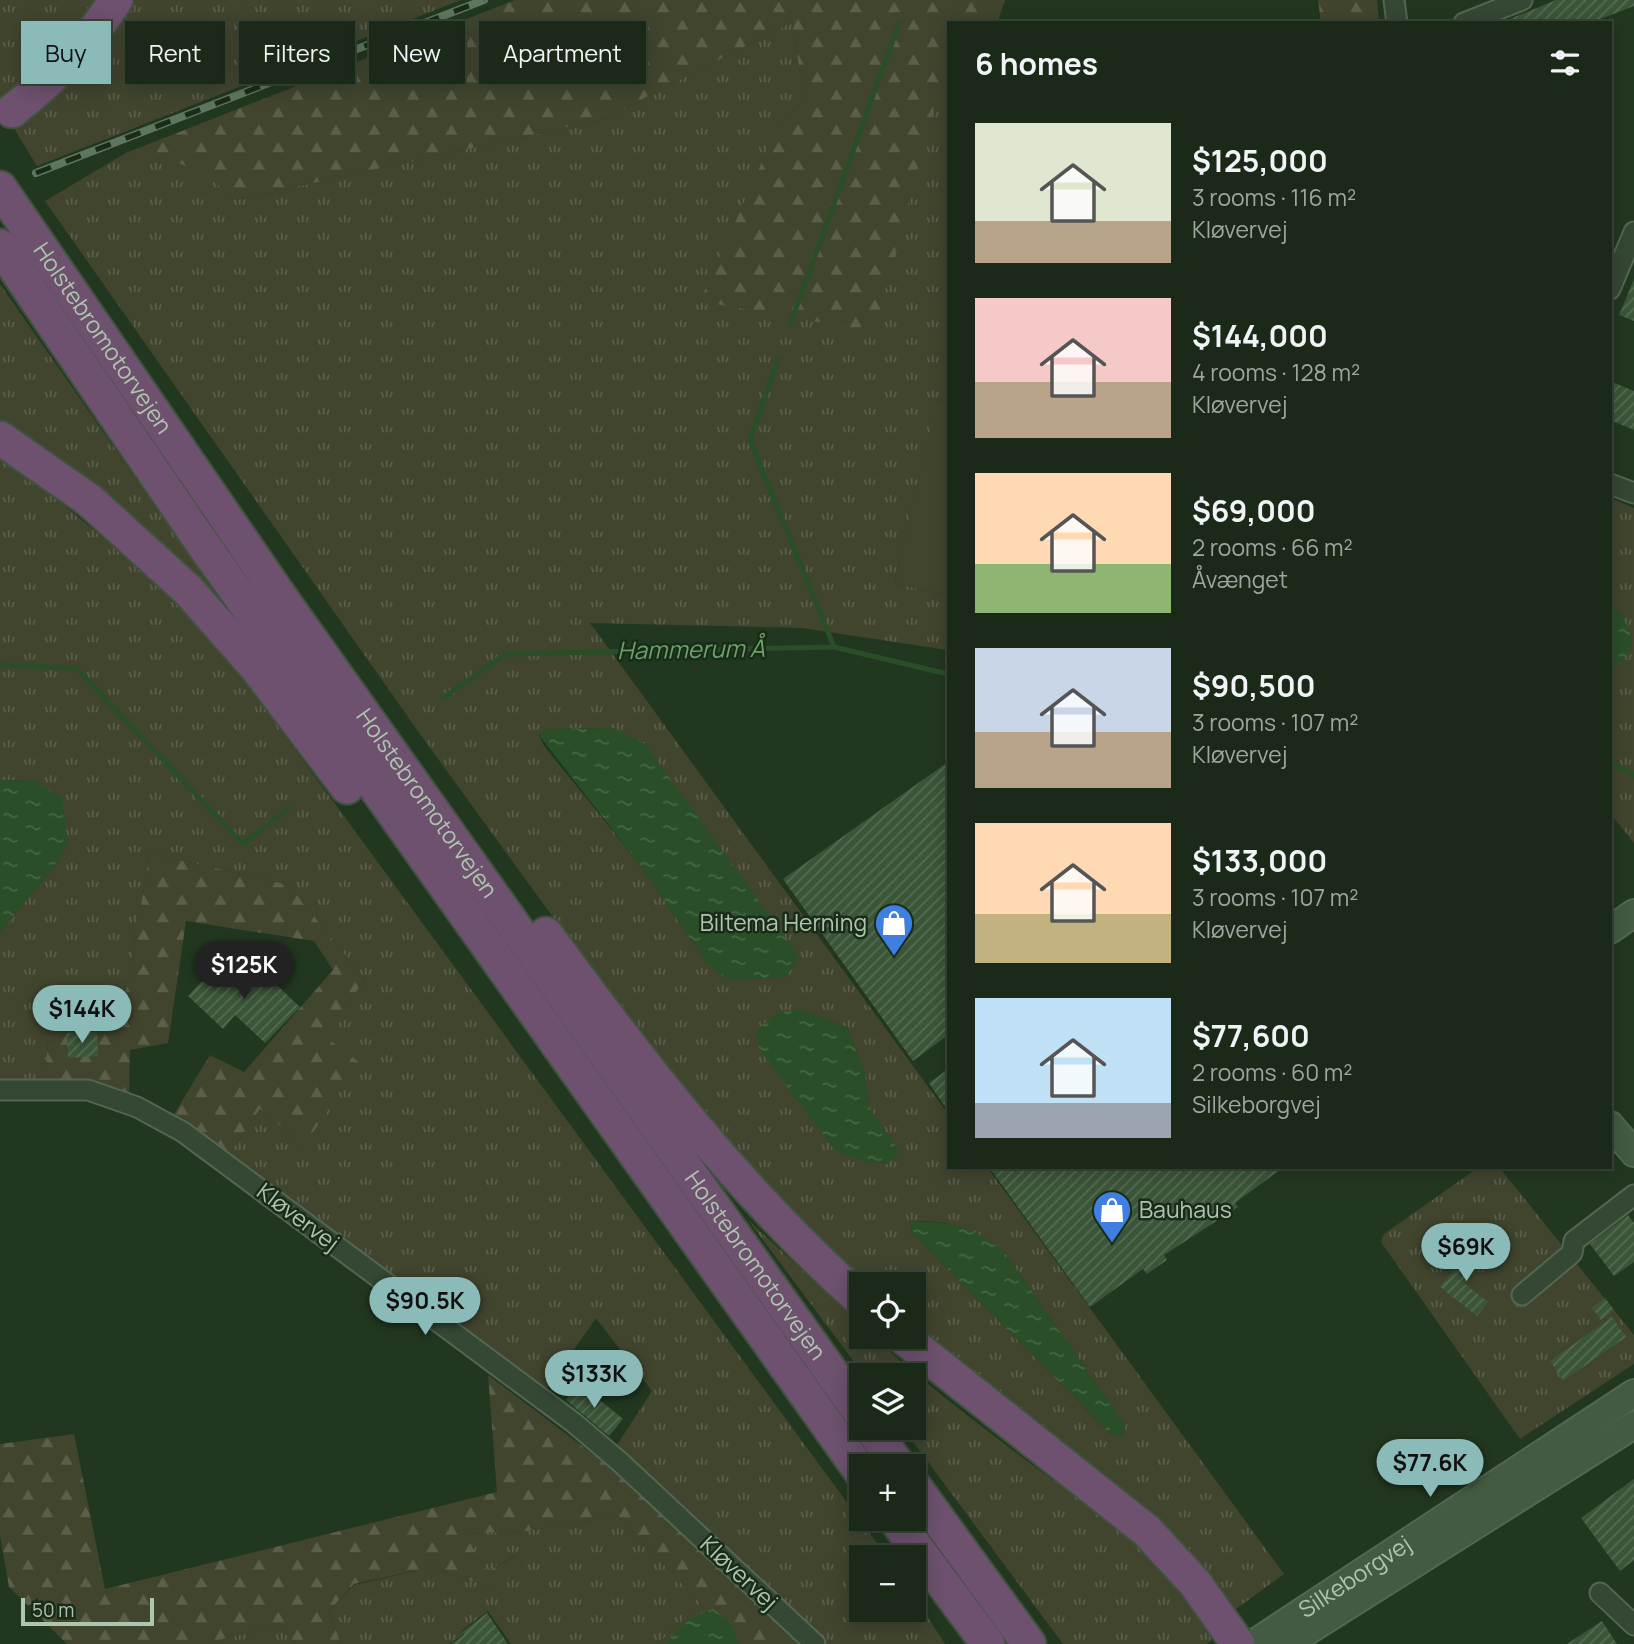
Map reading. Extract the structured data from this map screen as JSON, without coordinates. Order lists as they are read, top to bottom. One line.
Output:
{"streets":{"highway":["Holstebromotorvejen"],"main road":["Silkeborgvej"],"street":["Kløvervej"]},"water":["Hammerum Å"],"places":{"shop":["Biltema Herning","Bauhaus"]},"scale_bar":"50 m","page":{"chip":["Buy","Rent","Filters","New","Apartment"],"heading":"6 homes","list":[{"name":"$125,000","note":"3 rooms · 116 m² · Kløvervej"},{"name":"$144,000","note":"4 rooms · 128 m² · Kløvervej"},{"name":"$69,000","note":"2 rooms · 66 m² · Åvænget"},{"name":"$90,500","note":"3 rooms · 107 m² · Kløvervej"},{"name":"$133,000","note":"3 rooms · 107 m² · Kløvervej"},{"name":"$77,600","note":"2 rooms · 60 m² · Silkeborgvej"}],"price":["$125K","$144K","$69K","$90.5K","$133K","$77.6K"],"map_buttons":["+","−"],"scale":"50 m"}}
